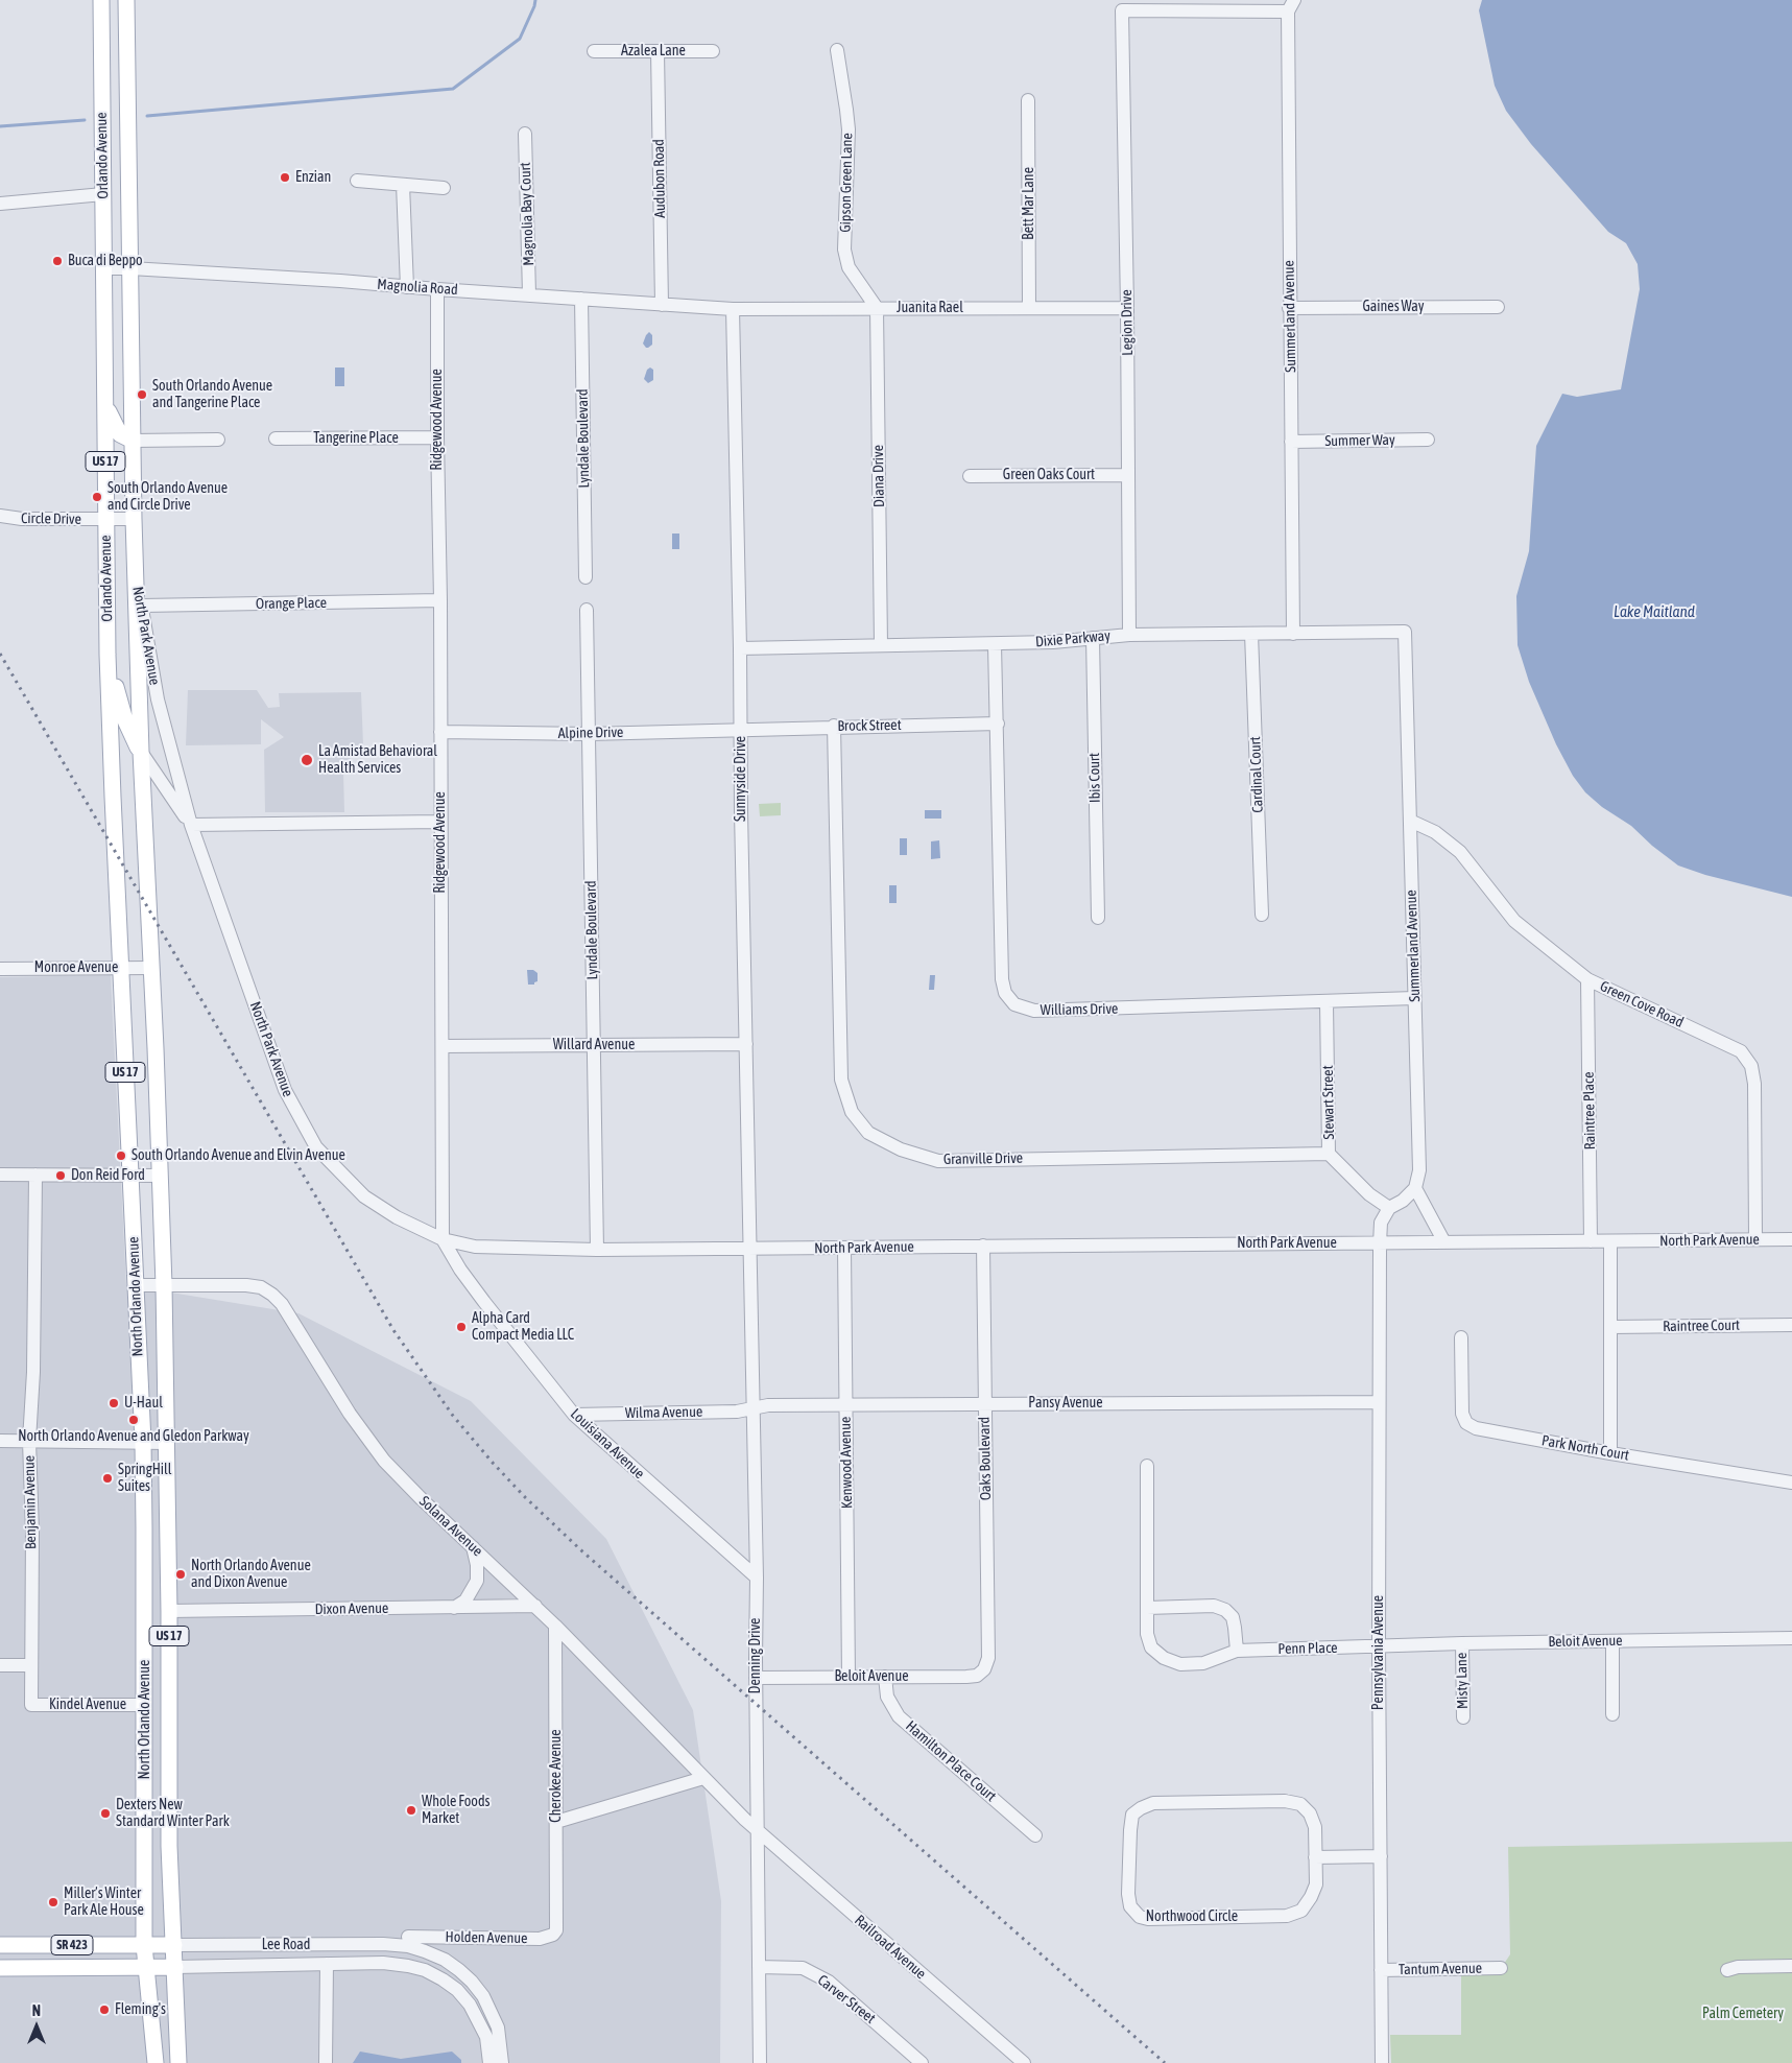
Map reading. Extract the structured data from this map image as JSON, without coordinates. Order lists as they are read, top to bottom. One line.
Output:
{"streets":{"main road":["Orlando Avenue","US 17","North Orlando Avenue","SR 423","Lee Road"],"street":["Azalea Lane","Audubon Road","Gipson Green Lane","Bett Mar Lane","Magnolia Bay Court","Magnolia Road","Gaines Way","Juanita Rael","Summerland Avenue","Legion Drive","Ridgewood Avenue","Tangerine Place","Lyndale Boulevard","Summer Way","Green Oaks Court","Diana Drive","Circle Drive","Orange Place","North Park Avenue","Dixie Parkway","Brock Street","Alpine Drive","Cardinal Court","Ibis Court","Sunnyside Drive","Monroe Avenue","Green Cove Road","Williams Drive","Willard Avenue","Stewart Street","Raintree Place","Granville Drive","Raintree Court","Pansy Avenue","Wilma Avenue","Louisiana Avenue","Park North Court","Oaks Boulevard","Kenwood Avenue","Benjamin Avenue","Solana Avenue","Dixon Avenue","Beloit Avenue","Penn Place","Pennsylvania Avenue","Denning Drive","Misty Lane","Kindel Avenue","Hamilton Place Court","Cherokee Avenue","Northwood Circle","Holden Avenue","Railroad Avenue","Tantum Avenue","Carver Street"]},"crossings":[["Azalea Lane","Audubon Road"],["Orlando Avenue","Magnolia Road"],["Orlando Avenue","Circle Drive"],["Orlando Avenue","North Park Avenue"],["Orlando Avenue","Monroe Avenue"],["Orlando Avenue","North Orlando Avenue"],["Audubon Road","Magnolia Road"],["Gipson Green Lane","Juanita Rael"],["Gipson Green Lane","Diana Drive"],["Bett Mar Lane","Juanita Rael"],["Magnolia Bay Court","Magnolia Road"],["Magnolia Road","Juanita Rael"],["Magnolia Road","Ridgewood Avenue"],["Magnolia Road","Lyndale Boulevard"],["Magnolia Road","Sunnyside Drive"],["Gaines Way","Summerland Avenue"],["Juanita Rael","Legion Drive"],["Juanita Rael","Diana Drive"],["Juanita Rael","Sunnyside Drive"],["Summerland Avenue","Legion Drive"],["Summerland Avenue","Summer Way"],["Summerland Avenue","Dixie Parkway"],["Summerland Avenue","Green Cove Road"],["Summerland Avenue","Williams Drive"],["Legion Drive","Green Oaks Court"],["Legion Drive","Dixie Parkway"],["Ridgewood Avenue","Tangerine Place"],["Ridgewood Avenue","Orange Place"],["Ridgewood Avenue","North Park Avenue"],["Ridgewood Avenue","Alpine Drive"],["Ridgewood Avenue","Willard Avenue"],["Ridgewood Avenue","Louisiana Avenue"],["Lyndale Boulevard","North Park Avenue"],["Lyndale Boulevard","Alpine Drive"],["Lyndale Boulevard","Willard Avenue"],["Diana Drive","Dixie Parkway"],["Orange Place","North Park Avenue"],["North Park Avenue","Sunnyside Drive"],["North Park Avenue","Green Cove Road"],["North Park Avenue","Raintree Place"],["North Park Avenue","Louisiana Avenue"],["North Park Avenue","Oaks Boulevard"],["North Park Avenue","Kenwood Avenue"],["North Park Avenue","Pennsylvania Avenue"],["North Park Avenue","Denning Drive"],["Dixie Parkway","Cardinal Court"],["Dixie Parkway","Ibis Court"],["Dixie Parkway","Sunnyside Drive"],["Dixie Parkway","Williams Drive"],["Brock Street","Alpine Drive"],["Brock Street","Sunnyside Drive"],["Brock Street","Williams Drive"],["Brock Street","Granville Drive"],["Alpine Drive","Sunnyside Drive"],["Sunnyside Drive","Willard Avenue"],["Sunnyside Drive","Denning Drive"],["Monroe Avenue","North Orlando Avenue"],["Green Cove Road","Raintree Place"],["Williams Drive","Stewart Street"],["Stewart Street","Granville Drive"],["North Orlando Avenue","Solana Avenue"],["North Orlando Avenue","Dixon Avenue"],["North Orlando Avenue","Kindel Avenue"],["North Orlando Avenue","Lee Road"],["Pansy Avenue","Wilma Avenue"],["Pansy Avenue","Oaks Boulevard"],["Pansy Avenue","Kenwood Avenue"],["Pansy Avenue","Pennsylvania Avenue"],["Pansy Avenue","Denning Drive"],["Wilma Avenue","Louisiana Avenue"],["Wilma Avenue","Denning Drive"],["Louisiana Avenue","Denning Drive"],["Oaks Boulevard","Beloit Avenue"],["Kenwood Avenue","Beloit Avenue"],["Benjamin Avenue","Kindel Avenue"],["Solana Avenue","Dixon Avenue"],["Solana Avenue","Denning Drive"],["Solana Avenue","Cherokee Avenue"],["Solana Avenue","Railroad Avenue"],["Beloit Avenue","Penn Place"],["Beloit Avenue","Pennsylvania Avenue"],["Beloit Avenue","Denning Drive"],["Beloit Avenue","Misty Lane"],["Beloit Avenue","Hamilton Place Court"],["Penn Place","Pennsylvania Avenue"],["Pennsylvania Avenue","Tantum Avenue"],["Denning Drive","Railroad Avenue"],["Denning Drive","Carver Street"],["Cherokee Avenue","Holden Avenue"]],"water":["Lake Maitland"],"parks":["Palm Cemetery"],"places":["Enzian","Buca di Beppo","South Orlando Avenue and Tangerine Place","South Orlando Avenue and Circle Drive","La Amistad Behavioral Health Services","South Orlando Avenue and Elvin Avenue","Don Reid Ford","Alpha Card Compact Media LLC","U-Haul","North Orlando Avenue and Gledon Parkway","SpringHill Suites","North Orlando Avenue and Dixon Avenue","Whole Foods Market","Dexters New Standard Winter Park","Miller’s Winter Park Ale House","Fleming's"],"north":"top"}
